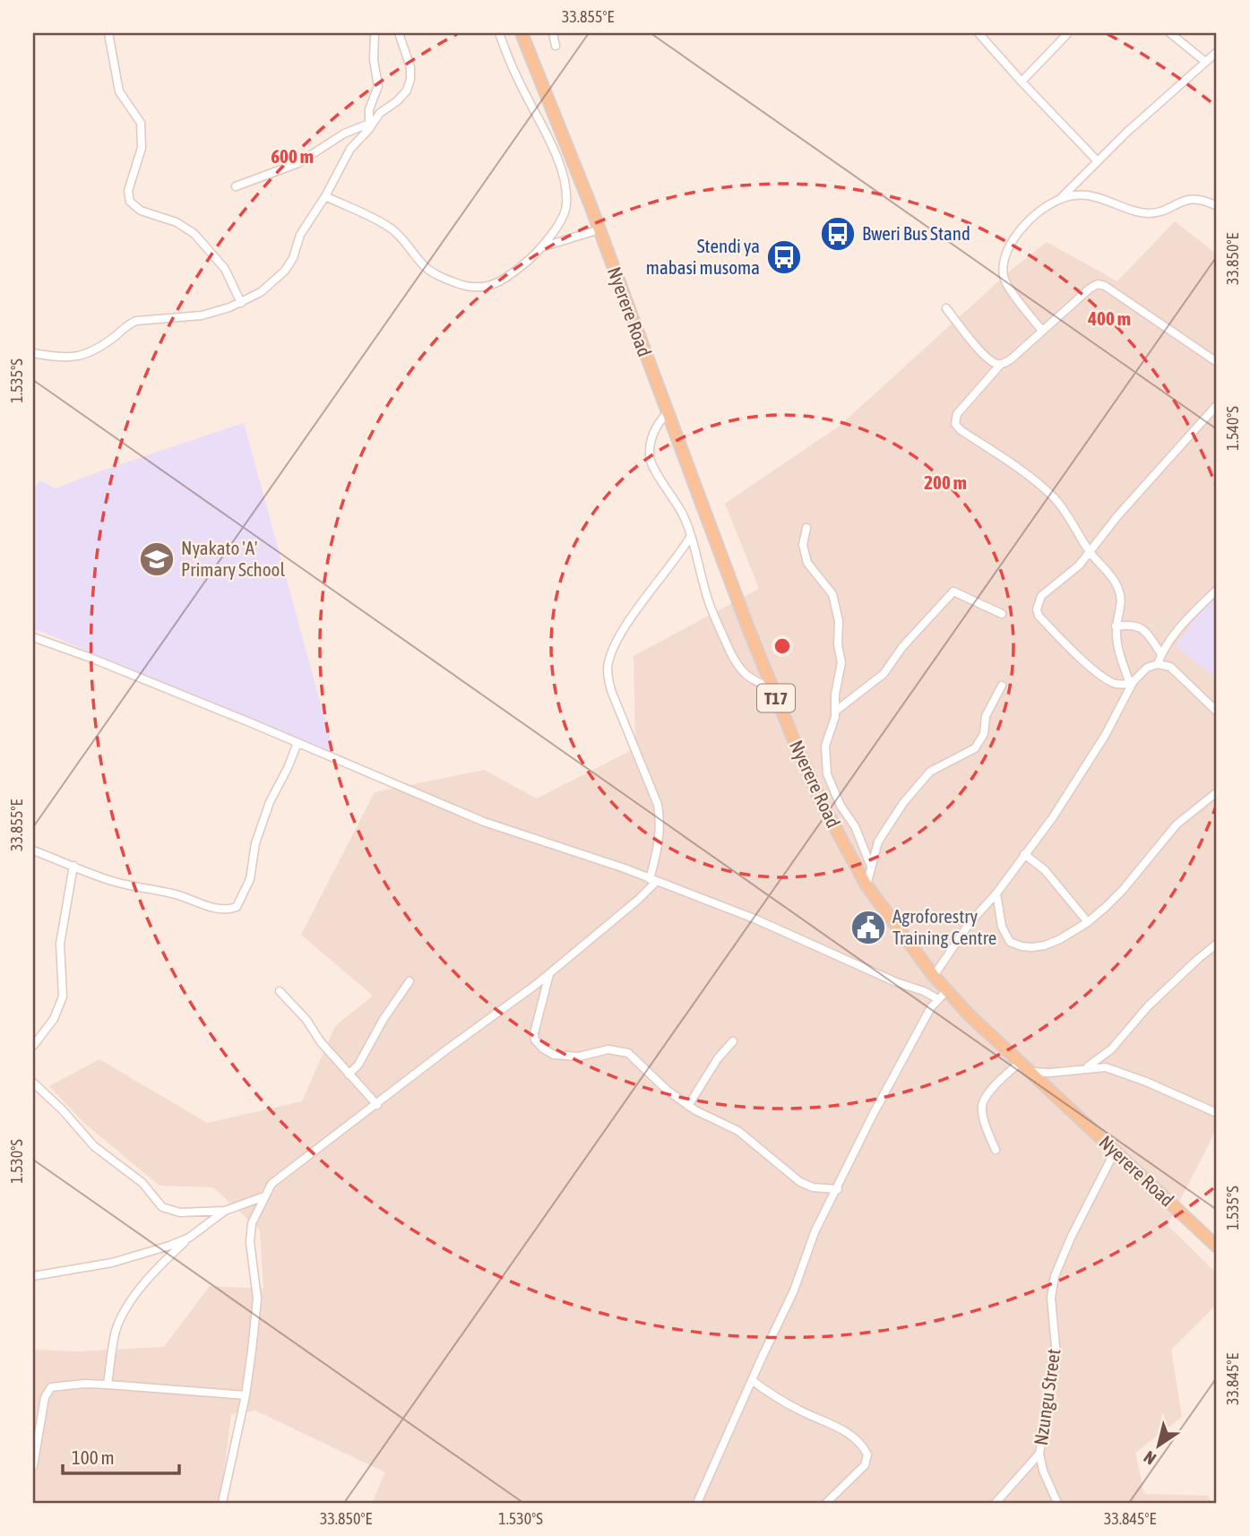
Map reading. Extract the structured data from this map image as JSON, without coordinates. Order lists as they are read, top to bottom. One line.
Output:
{"streets":{"main road":["Nyerere Road","T17"],"street":["Nzungu Street"]},"crossings":[["Nyerere Road","Nzungu Street"]],"places":{"bus stop":["Bweri Bus Stand","Stendi ya mabasi musoma"],"school or university":["Nyakato 'A' Primary School"],"public building":["Agroforestry Training Centre"]},"scale_bar":"100 m","north":"bottom left","coordinates":["33.855°E","33.850°E","1.535°S","1.540°S","1.530°S","33.845°E"],"rings":["600 m","400 m","200 m"]}
